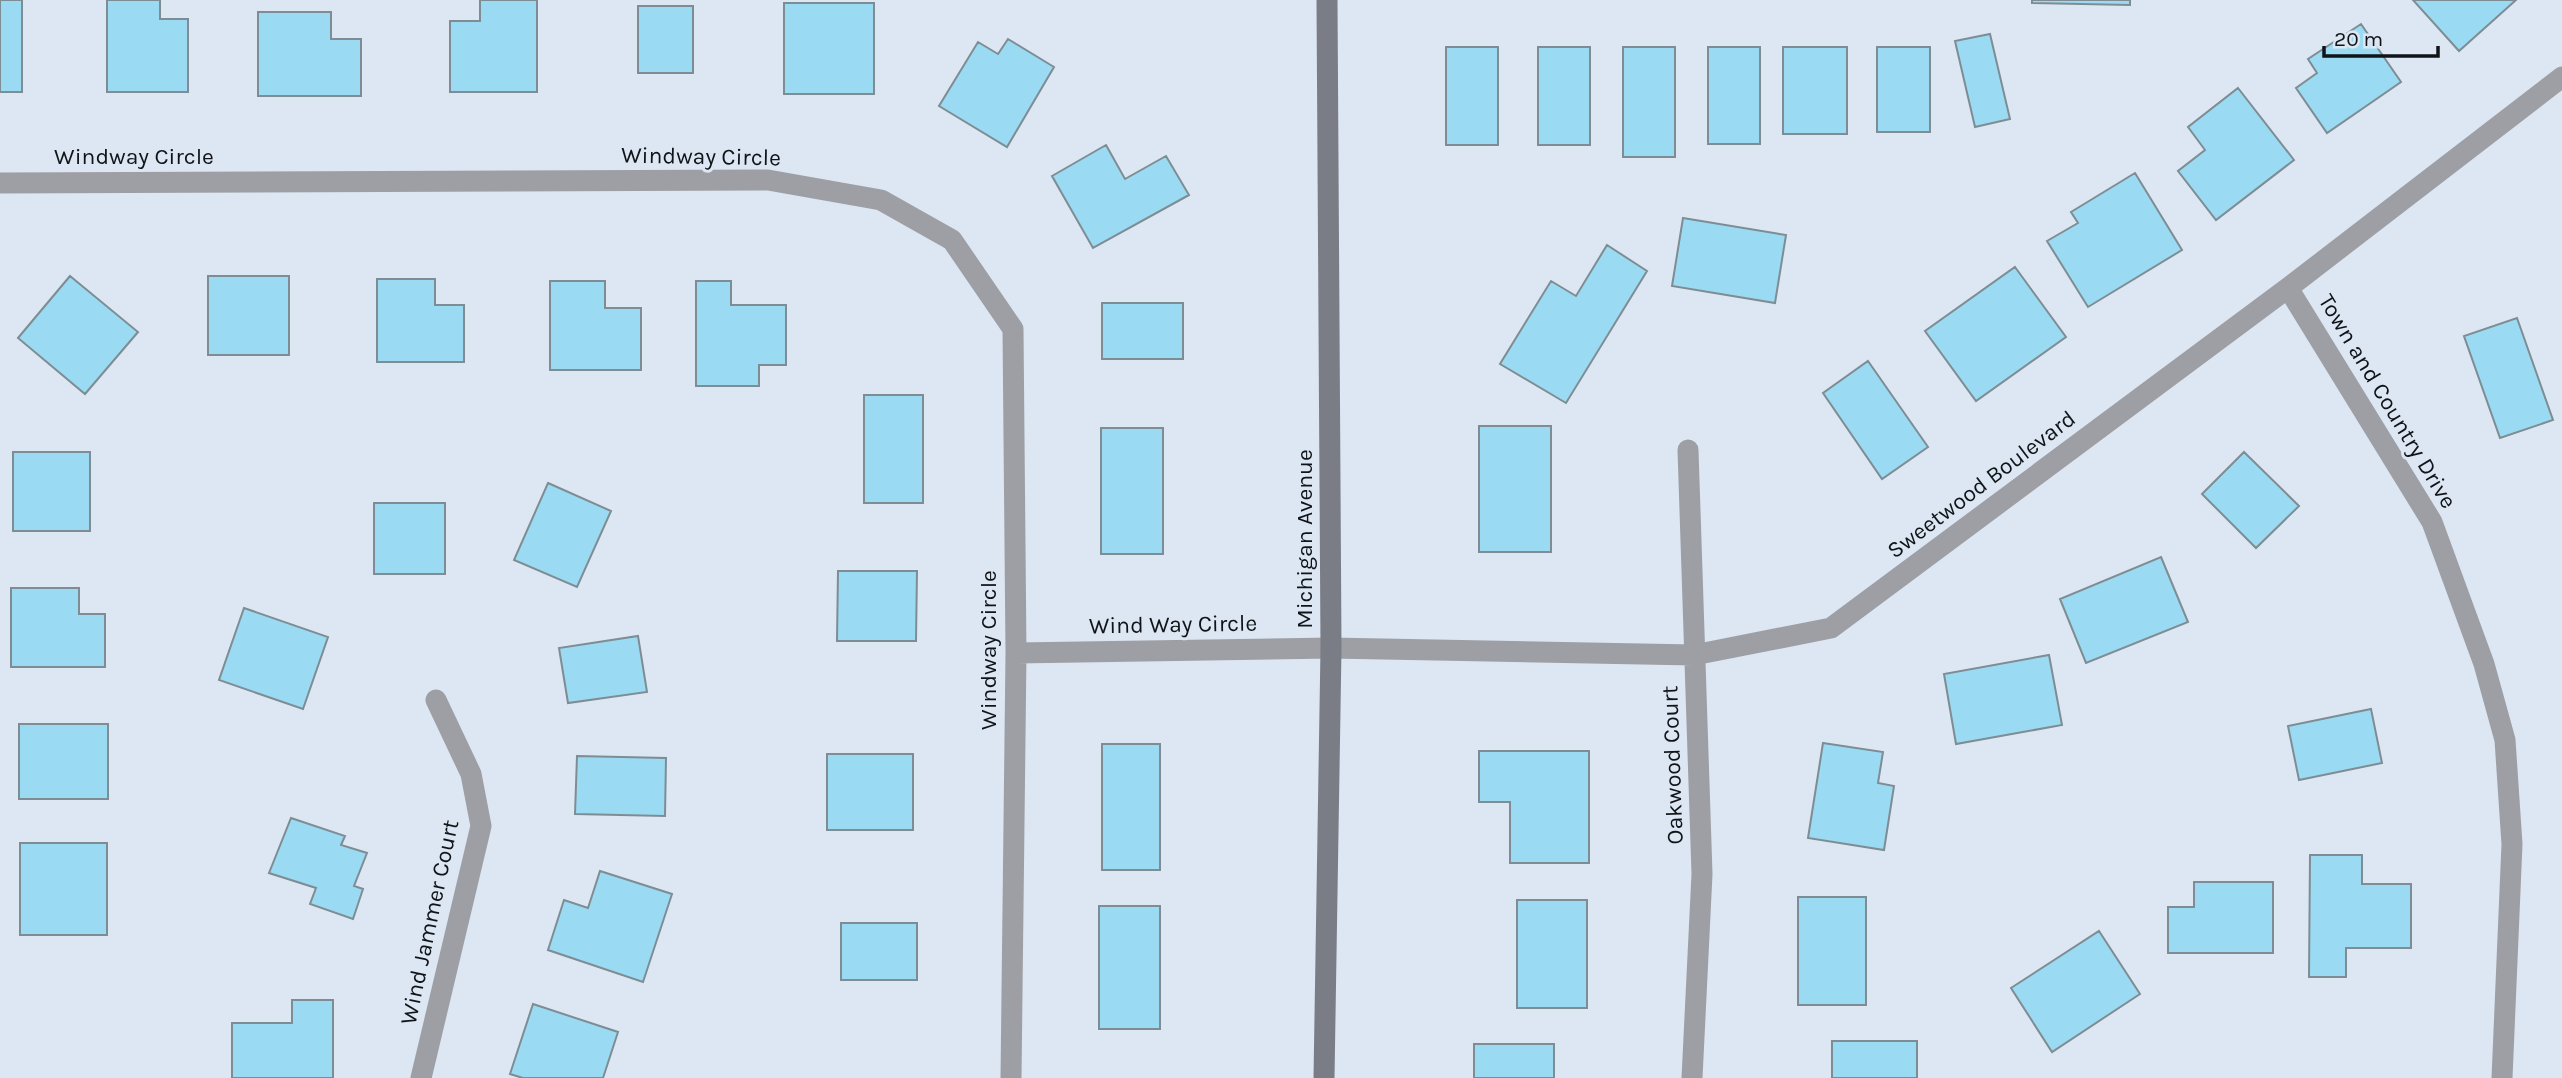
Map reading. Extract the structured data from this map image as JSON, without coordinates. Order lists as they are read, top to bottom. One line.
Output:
{"streets":{"main road":["Michigan Avenue"],"street":["Windway Circle","Town and Country Drive","Sweetwood Boulevard","Wind Way Circle","Oakwood Court","Wind Jammer Court"]},"crossings":[["Windway Circle","Wind Way Circle"],["Town and Country Drive","Sweetwood Boulevard"],["Sweetwood Boulevard","Michigan Avenue"],["Sweetwood Boulevard","Wind Way Circle"],["Sweetwood Boulevard","Oakwood Court"],["Michigan Avenue","Wind Way Circle"]],"scale_bar":"20 m"}
